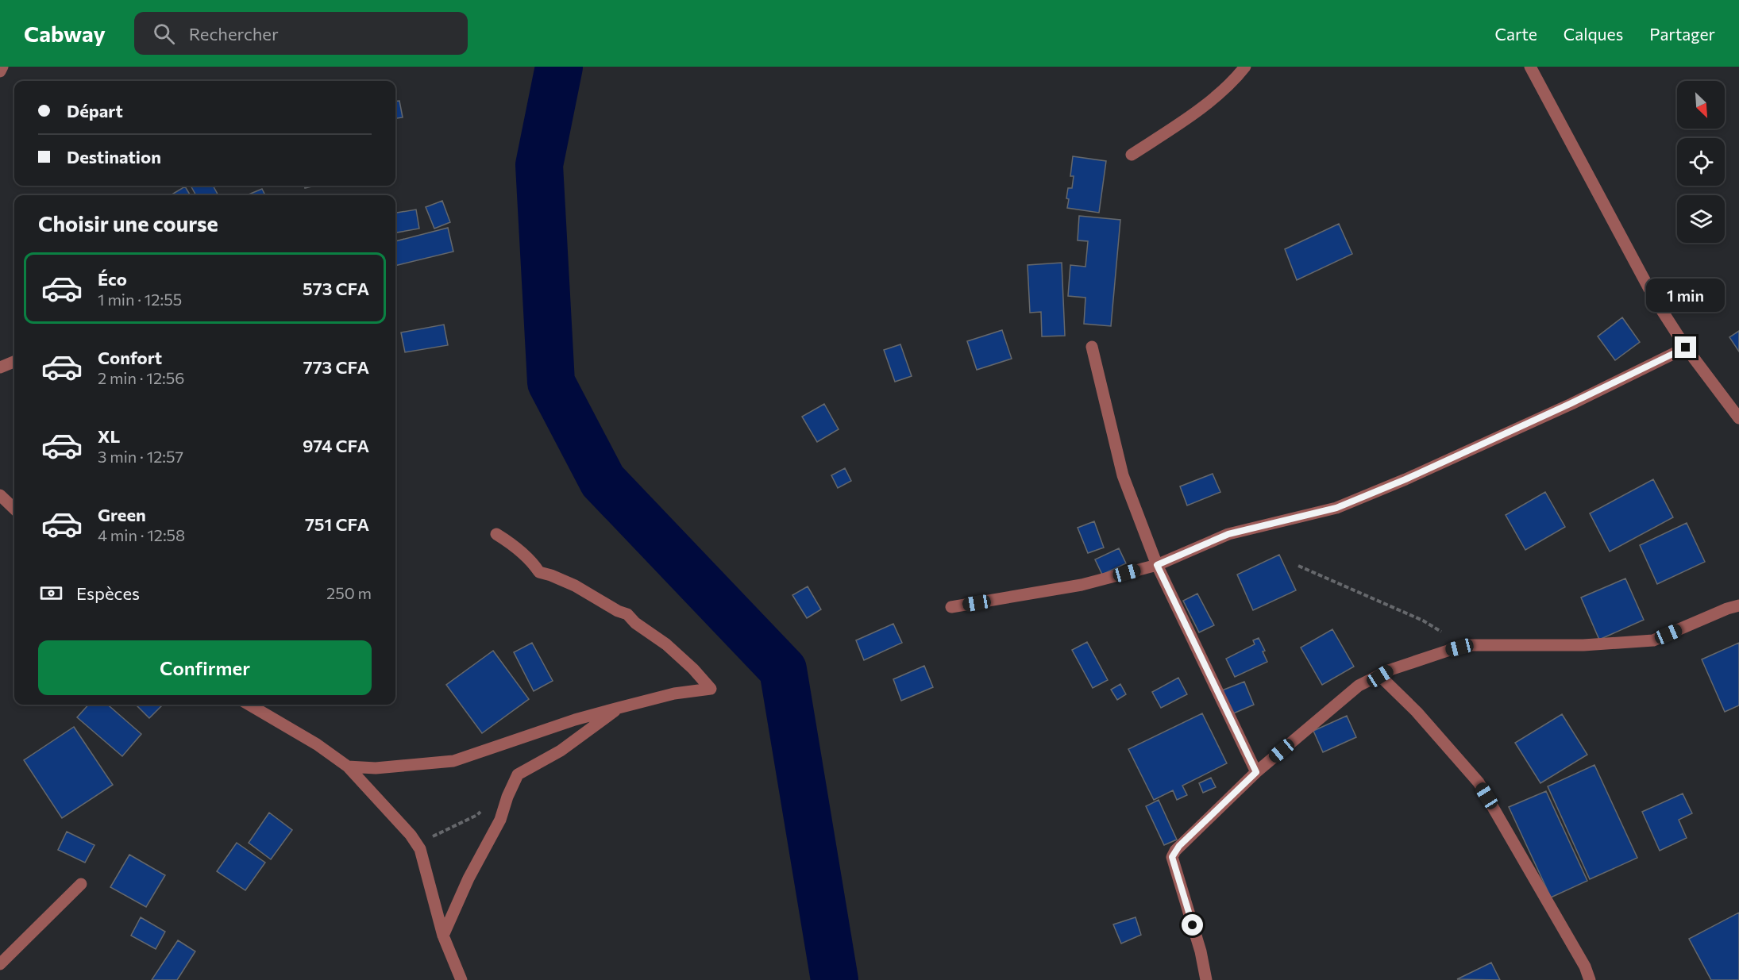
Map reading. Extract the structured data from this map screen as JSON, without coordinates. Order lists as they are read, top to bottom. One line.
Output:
{"north":"bottom right","page":{"header":"Cabway","search":"Rechercher","nav":["Carte","Calques","Partager"],"banner":["Départ","Destination"],"heading":"Choisir une course","list":[{"name":"Éco","note":"1 min · 12:55","value":"573 CFA"},{"name":"Confort","note":"2 min · 12:56","value":"773 CFA"},{"name":"XL","note":"3 min · 12:57","value":"974 CFA"},{"name":"Green","note":"4 min · 12:58","value":"751 CFA"}],"bubble":"1 min","pay":["Espèces","250 m"],"buttons":"Confirmer"}}
